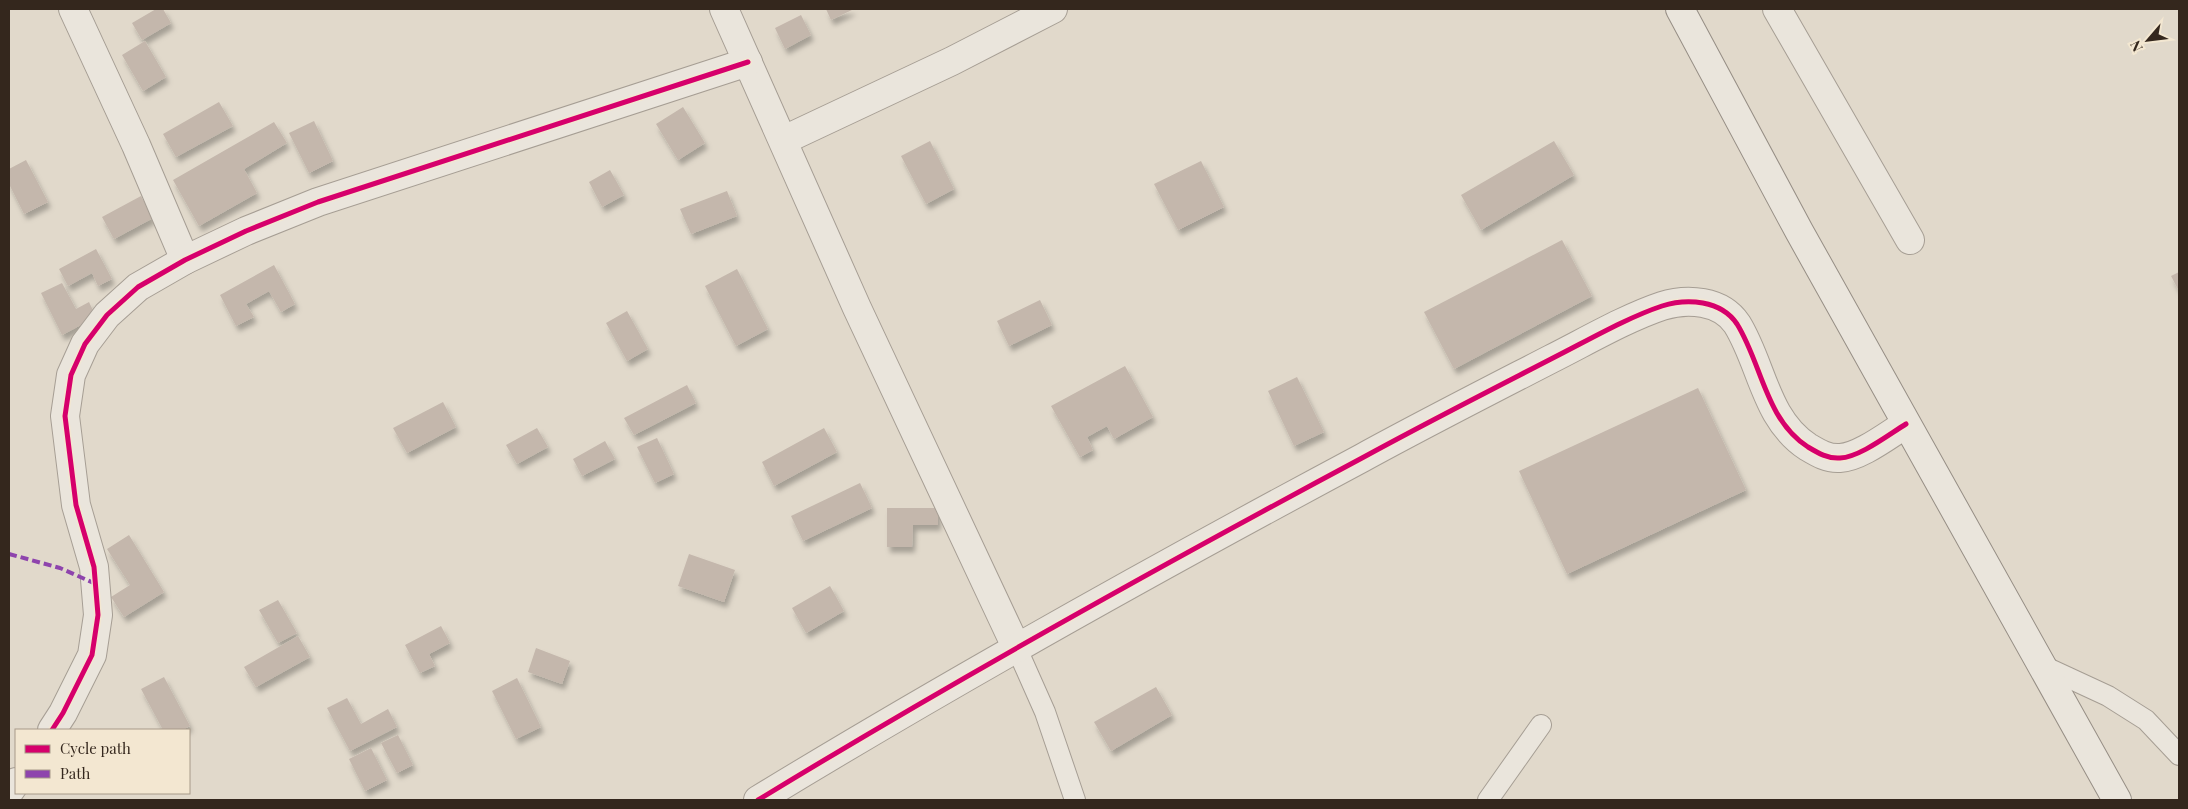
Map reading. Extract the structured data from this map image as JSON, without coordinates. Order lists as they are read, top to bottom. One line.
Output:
{"legend":["Cycle path","Path"],"north":"bottom left"}
